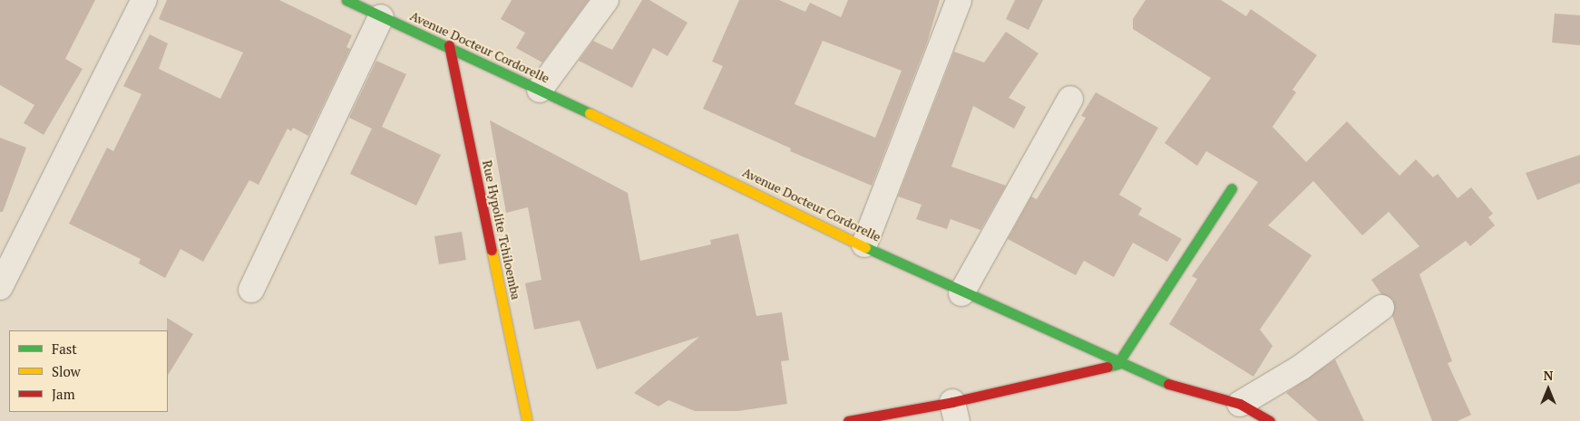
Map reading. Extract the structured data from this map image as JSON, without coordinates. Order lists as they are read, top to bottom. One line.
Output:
{"streets":{"street":["Avenue Docteur Cordorelle","Rue Hypolite Tchiloemba"]},"crossings":[["Avenue Docteur Cordorelle","Rue Hypolite Tchiloemba"]],"legend":["Fast","Slow","Jam"],"north":"top"}
